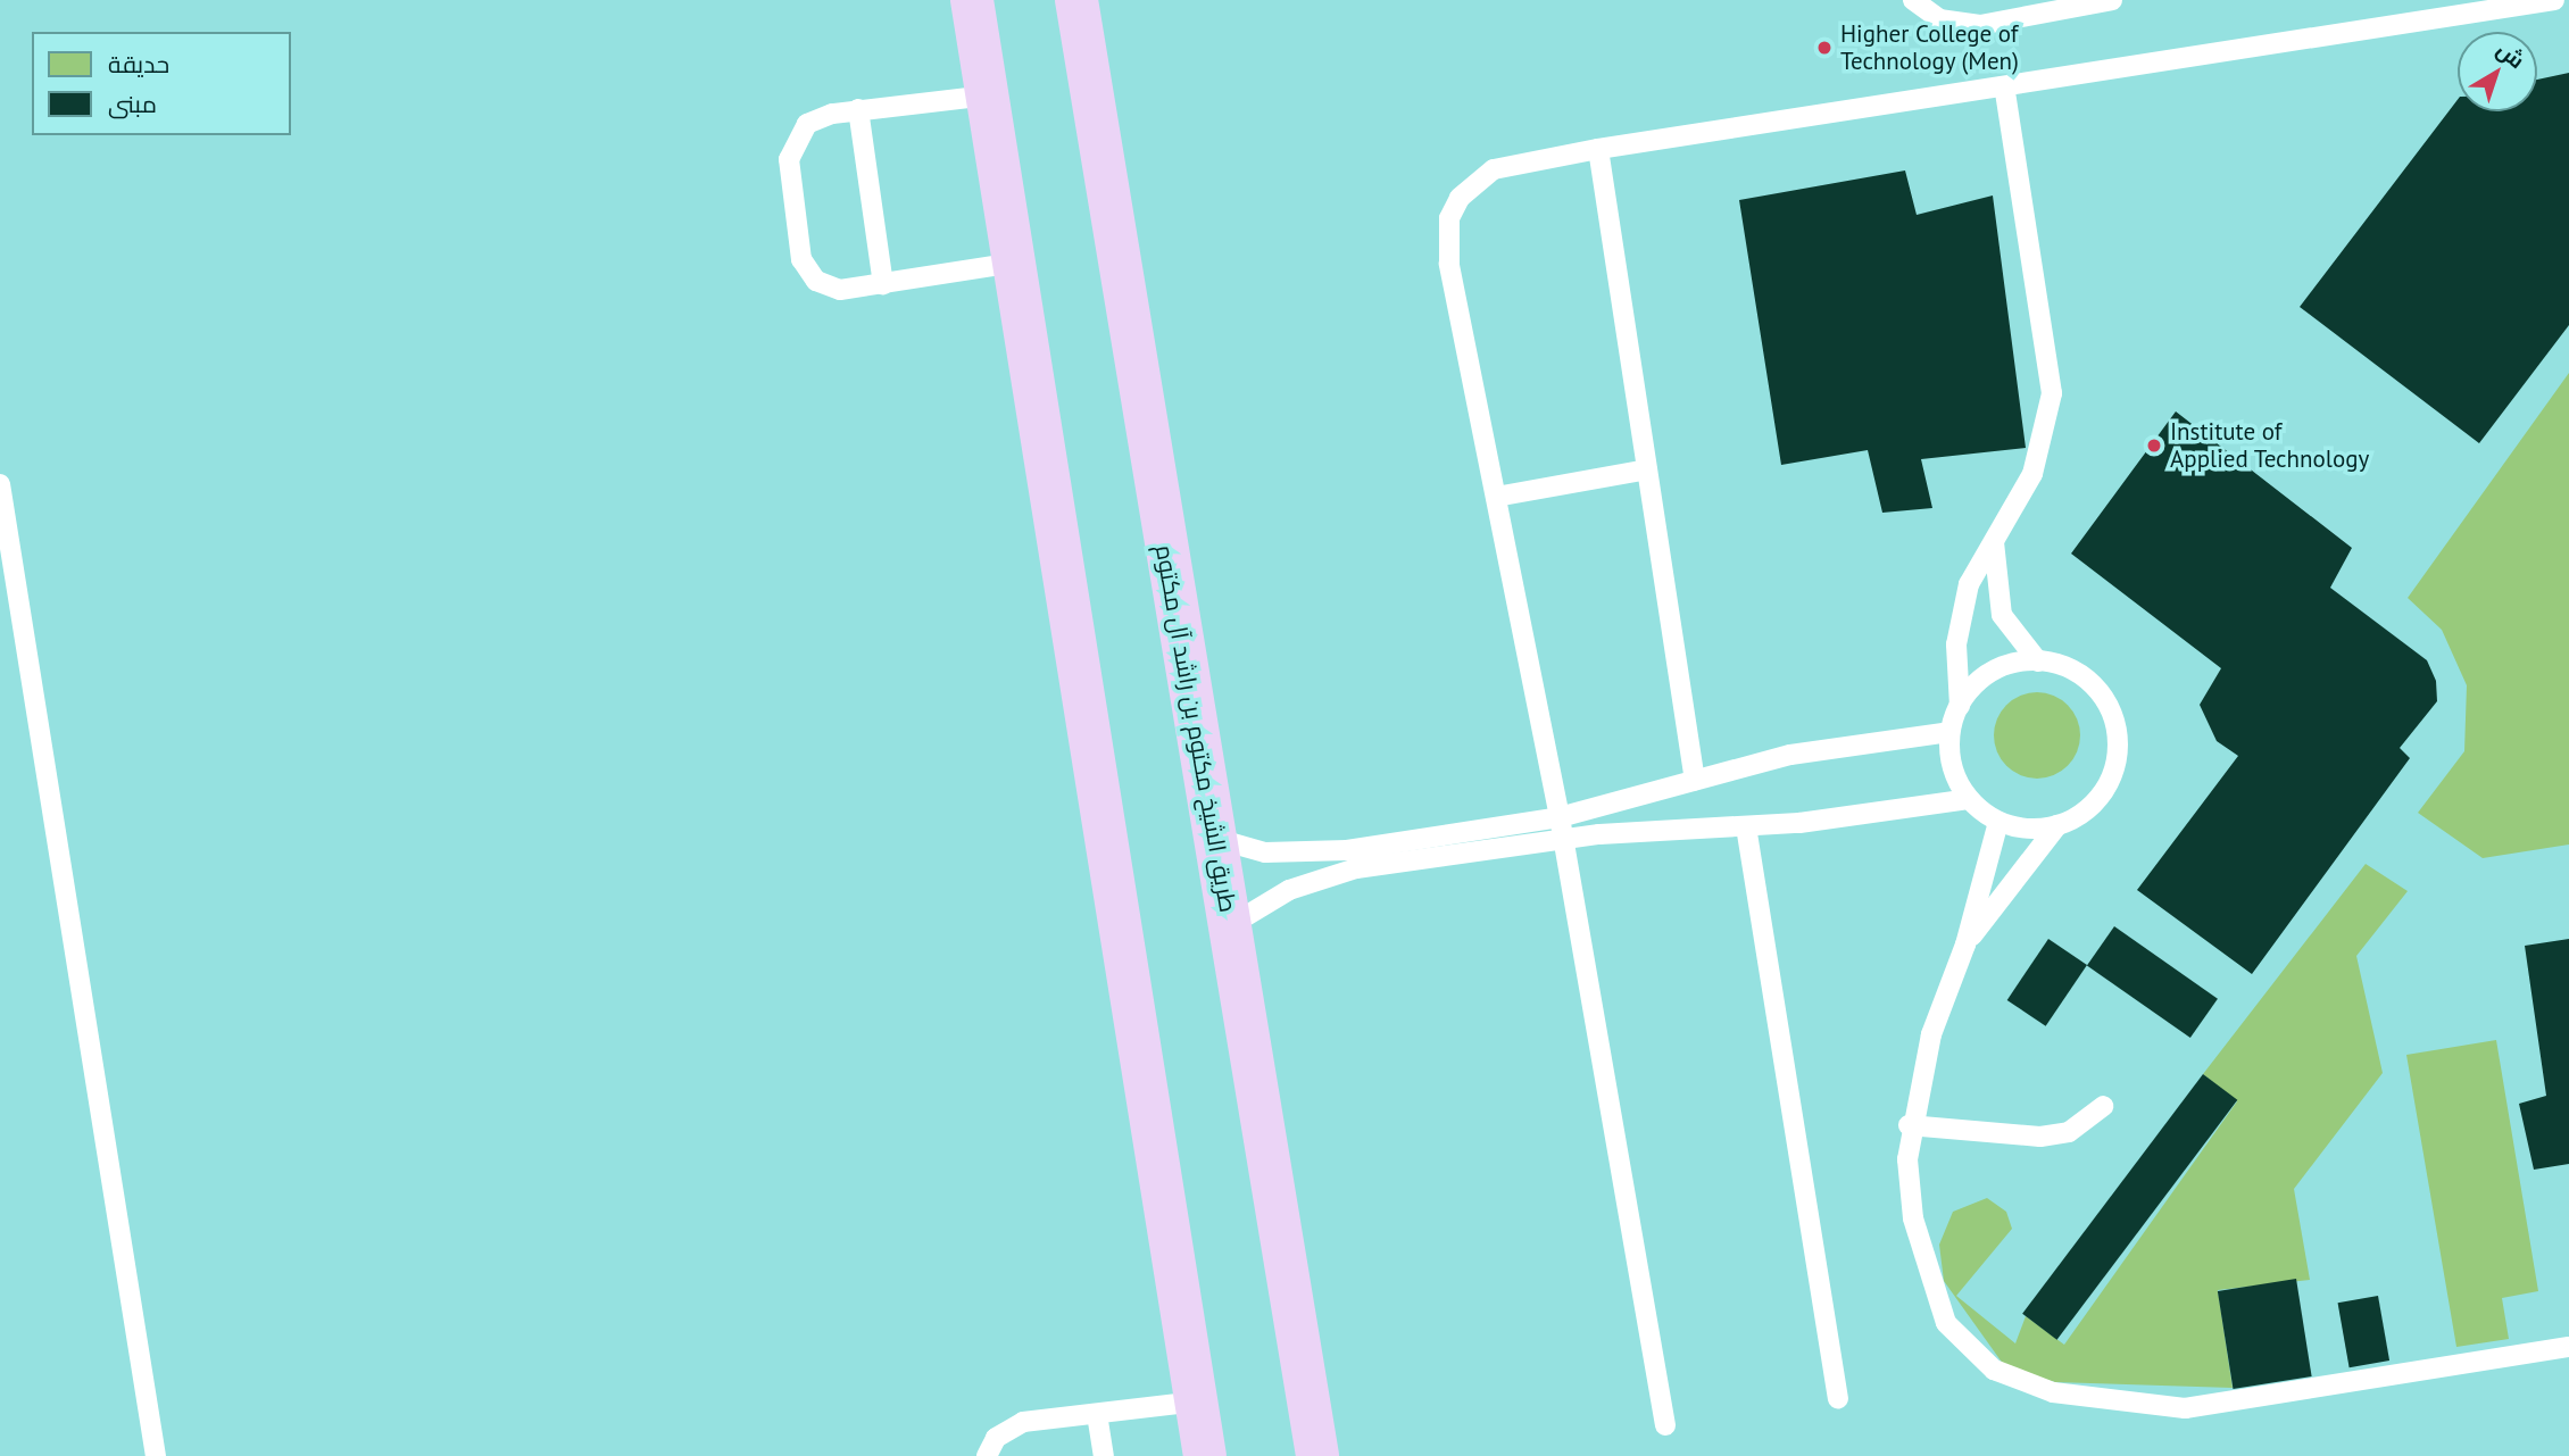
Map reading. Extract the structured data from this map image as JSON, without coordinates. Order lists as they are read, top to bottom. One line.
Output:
{"streets":{"highway":["طريق الشيخ مكتوم بن راشد آل مكتوم"]},"places":["Higher College of Technology (Men)","Institute of Applied Technology"],"legend":["حديقة","مبنى"],"north":"top right"}
